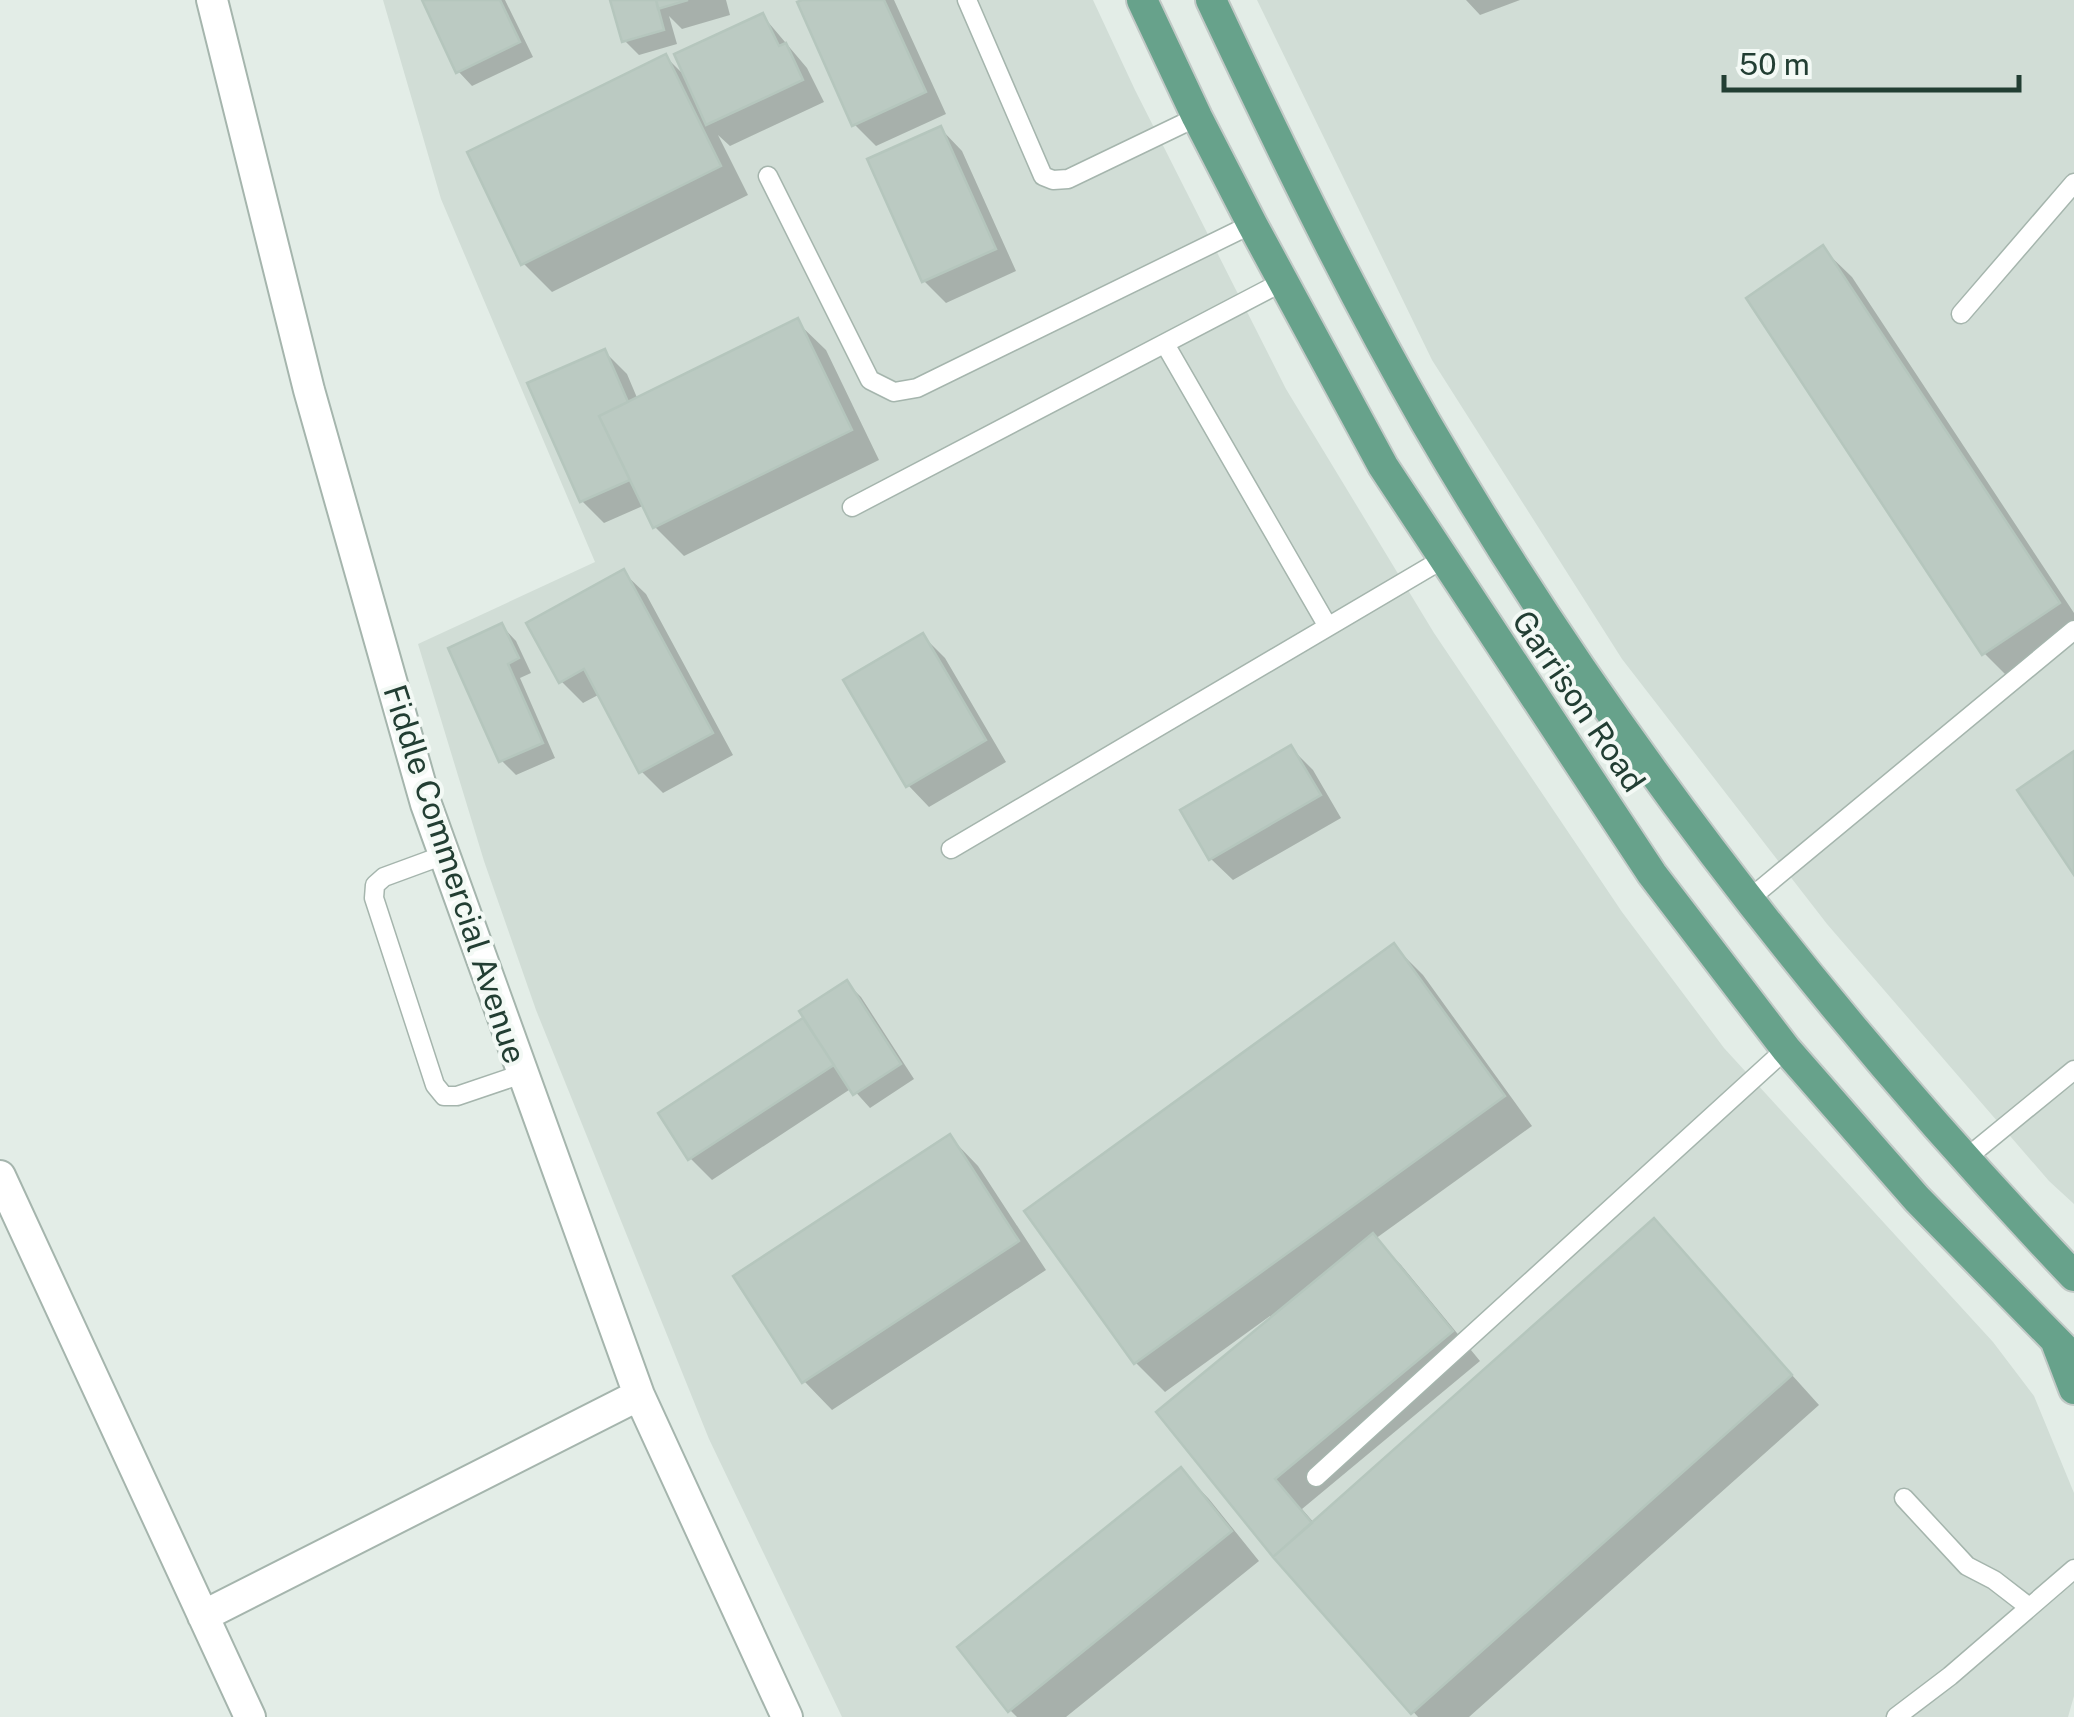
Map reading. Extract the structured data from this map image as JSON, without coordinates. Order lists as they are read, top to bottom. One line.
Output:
{"streets":{"main road":["Garrison Road"],"street":["Fiddle Commercial Avenue"]},"scale_bar":"50 m"}
